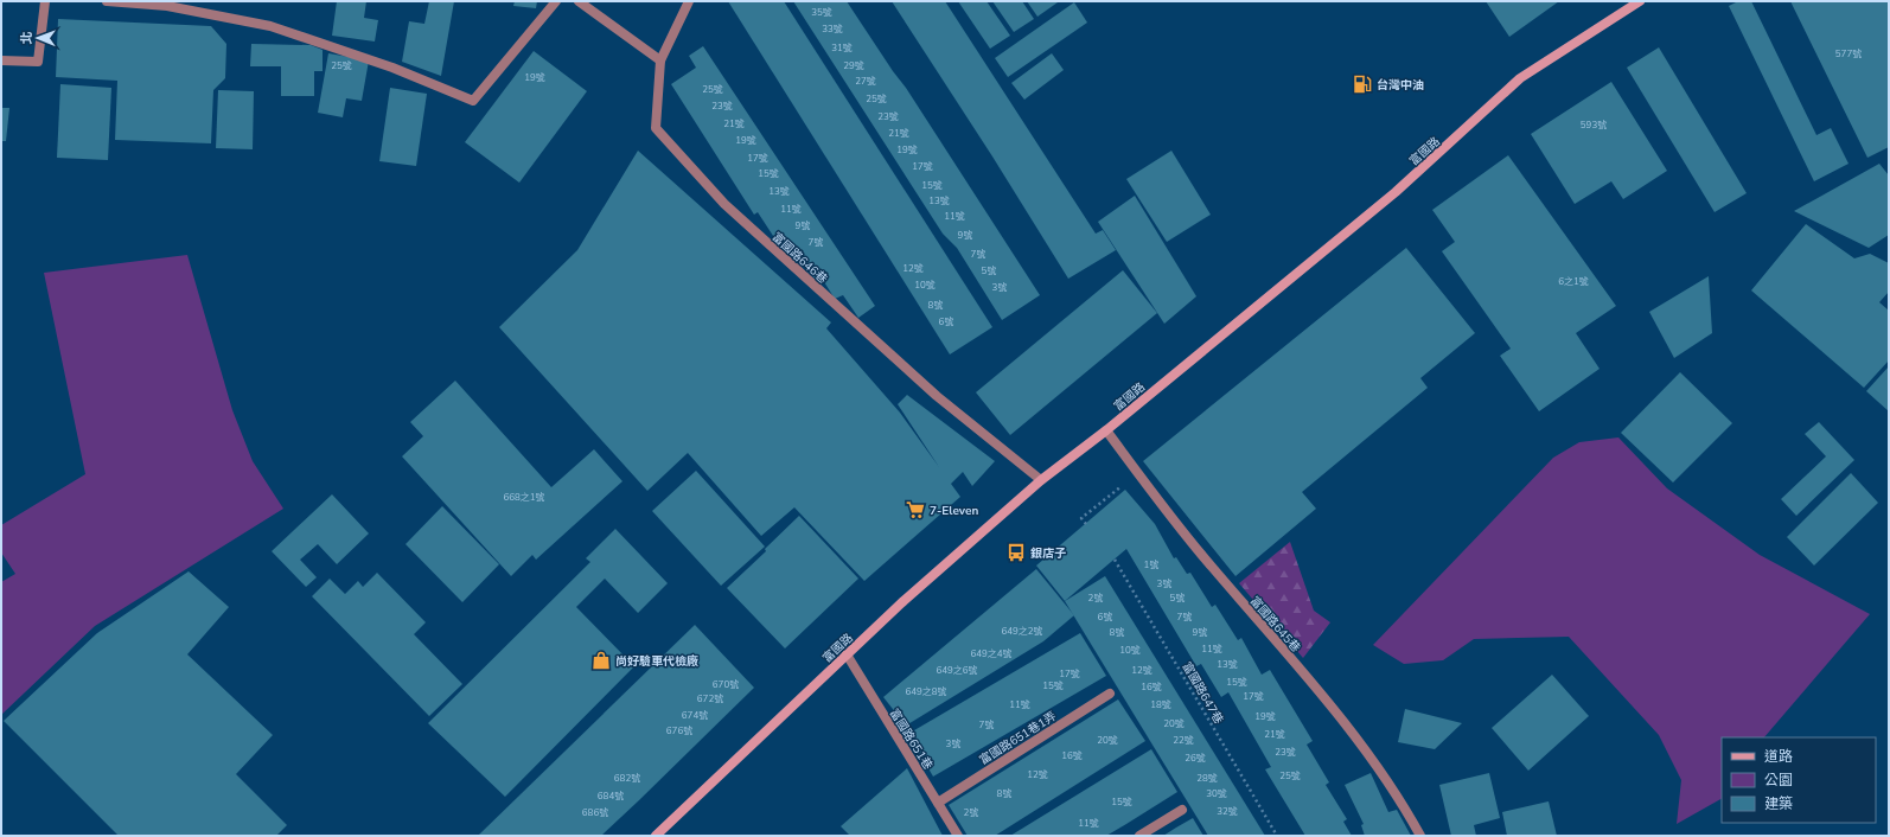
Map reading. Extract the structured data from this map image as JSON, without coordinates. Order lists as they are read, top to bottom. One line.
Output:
{"streets":{"street":["富國路"],"lane":["富國路646巷","富國路645巷","富國路651巷1弄","富國路651巷"],"path":["富國路647巷"]},"crossings":[["富國路","富國路646巷"],["富國路","富國路645巷"],["富國路","富國路651巷"],["富國路651巷1弄","富國路651巷"]],"places":{"fuel station":["台灣中油"],"supermarket":["7-Eleven"],"bus stop":["銀店子"],"shop":["尚好驗車代檢廠"]},"house_numbers":["35號","33號","31號","577號","25號","29號","19號","27號","25號","25號","23號","23號","21號","593號","21號","19號","19號","17號","17號","15號","15號","13號","13號","11號","11號","9號","9號","7號","7號","12號","5號","6之1號","10號","3號","8號","6號","668之1號","1號","3號","2號","5號","6號","7號","649之2號","8號","9號","11號","10號","649之4號","13號","649之6號","12號","17號","15號","670號","15號","16號","649之8號","17號","672號","11號","18號","674號","19號","20號","7號","676號","21號","20號","22號","3號","23號","16號","26號","12號","25號","682號","28號","8號","30號","684號","15號","32號","686號","2號","11號"],"legend":["道路","公園","建築"],"north":"left"}
